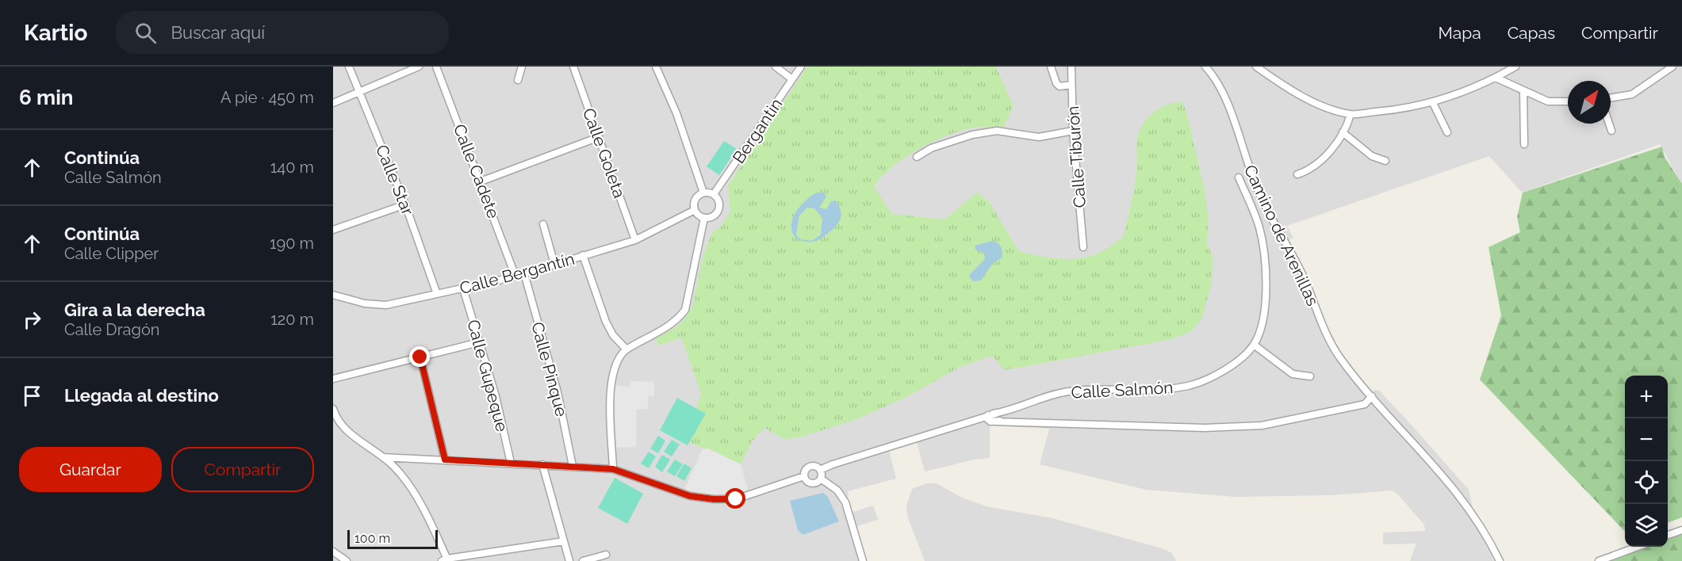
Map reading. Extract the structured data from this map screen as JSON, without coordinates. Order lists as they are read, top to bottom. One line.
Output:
{"streets":{"street":["Bergantin","Calle Goleta","Calle Tiburón","Calle Cadete","Calle Star","Camino de Arenillas","Calle Bergantín","Calle Pinque","Calle Gupeque","Calle Salmón"]},"crossings":[["Bergantin","Calle Bergantín"],["Calle Goleta","Calle Bergantín"],["Calle Cadete","Calle Bergantín"],["Calle Star","Calle Bergantín"],["Calle Bergantín","Calle Pinque"],["Calle Bergantín","Calle Gupeque"]],"scale_bar":"100 m","north":"top right","page":{"header":"Kartio","search":"Buscar aquí","nav":["Mapa","Capas","Compartir"],"heading":["6 min","A pie · 450 m"],"list":[["Continúa","Calle Salmón","140 m"],["Continúa","Calle Clipper","190 m"],["Gira a la derecha","Calle Dragón","120 m"],"Llegada al destino"],"map_buttons":["+","−"],"buttons":["Guardar","Compartir"],"scale":"100 m"}}
